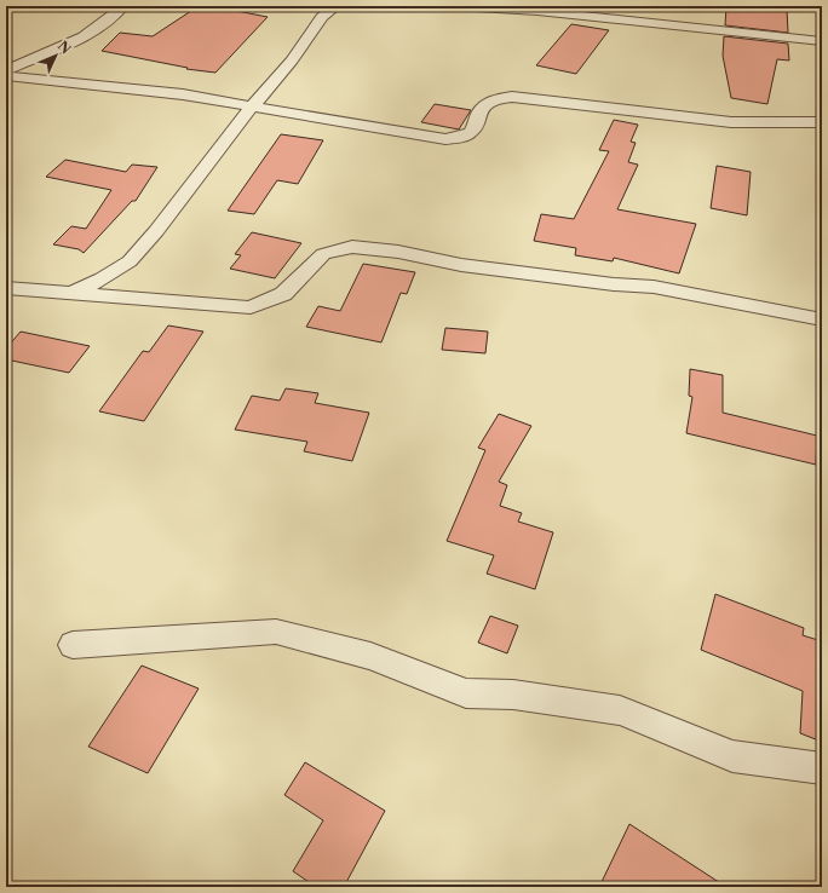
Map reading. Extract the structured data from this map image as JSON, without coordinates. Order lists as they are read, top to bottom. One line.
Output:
{"north":"top right"}
